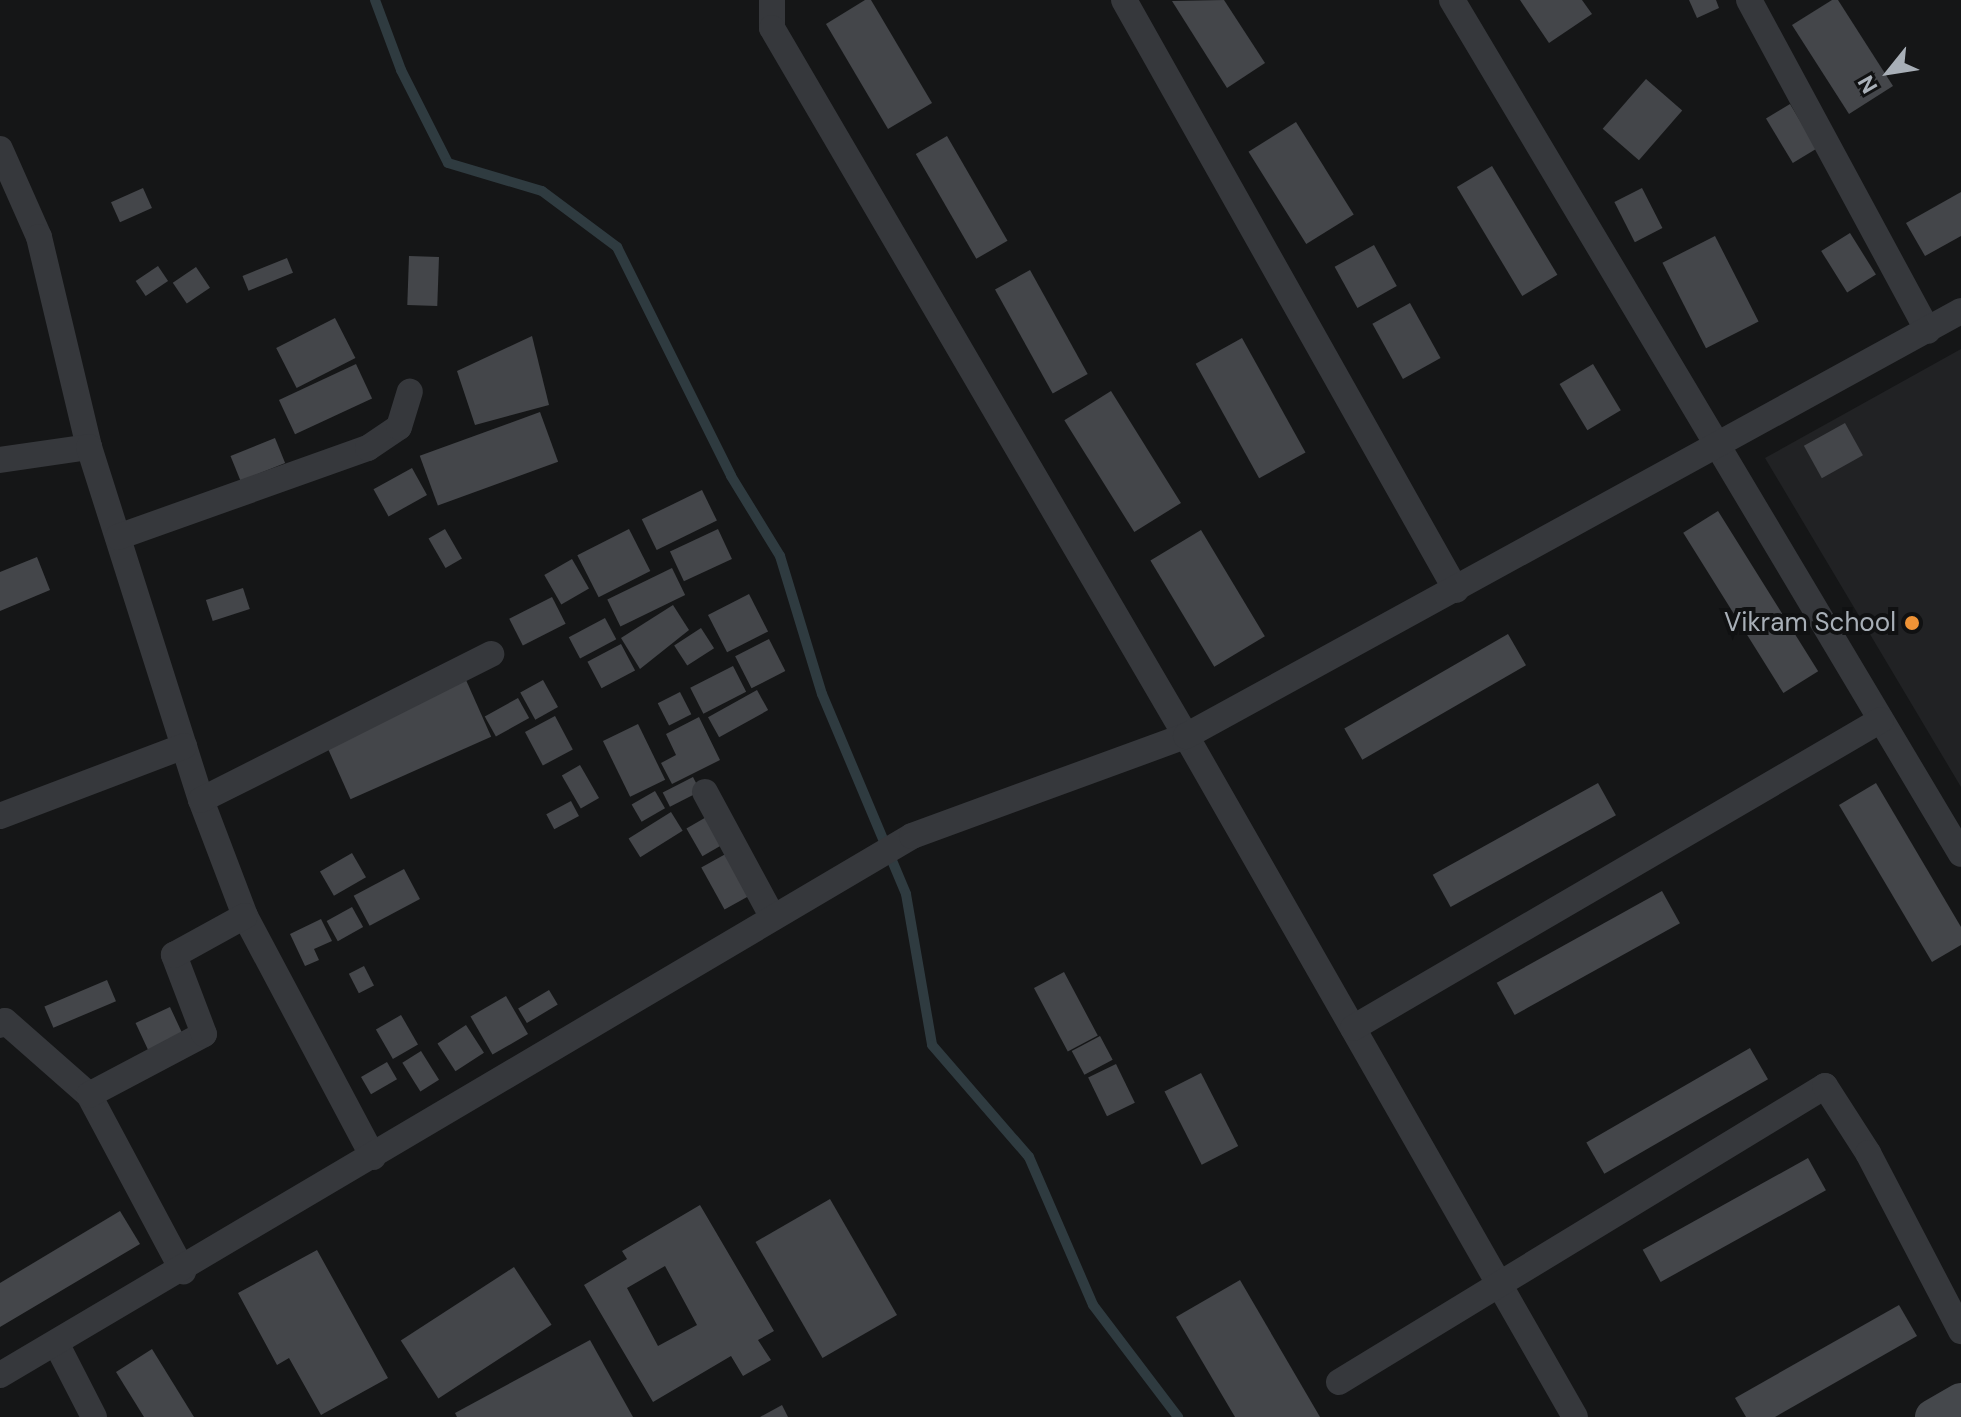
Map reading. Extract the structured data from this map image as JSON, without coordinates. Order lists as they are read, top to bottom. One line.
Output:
{"places":["Vikram School"],"north":"bottom left"}
